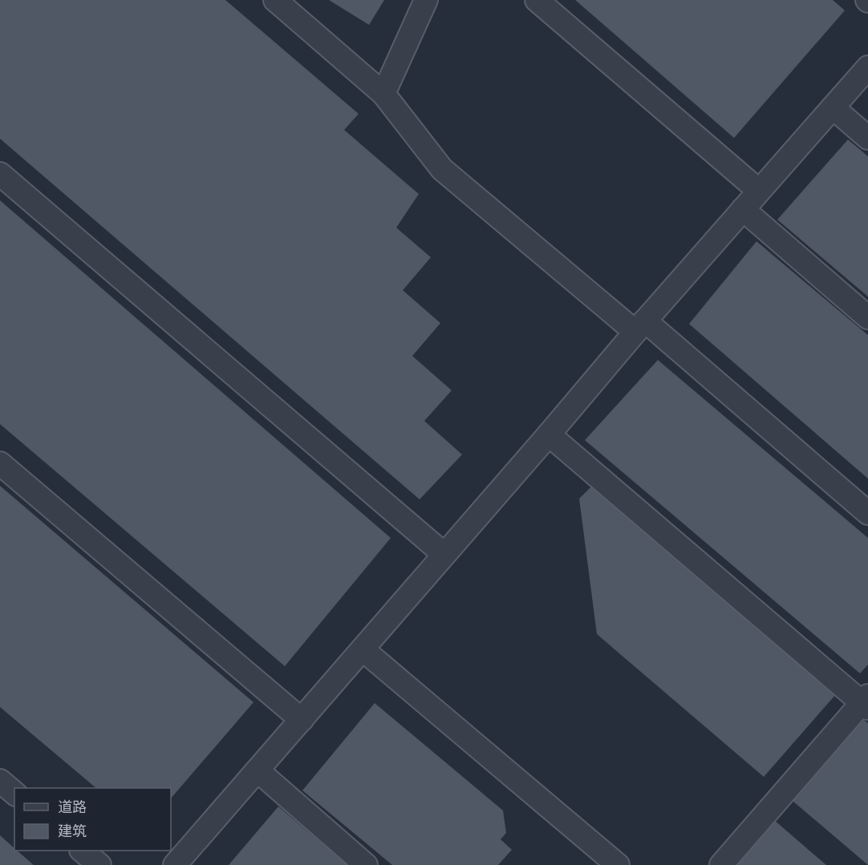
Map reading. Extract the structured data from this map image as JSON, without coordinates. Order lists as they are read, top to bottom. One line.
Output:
{"legend":["道路","建筑"]}
